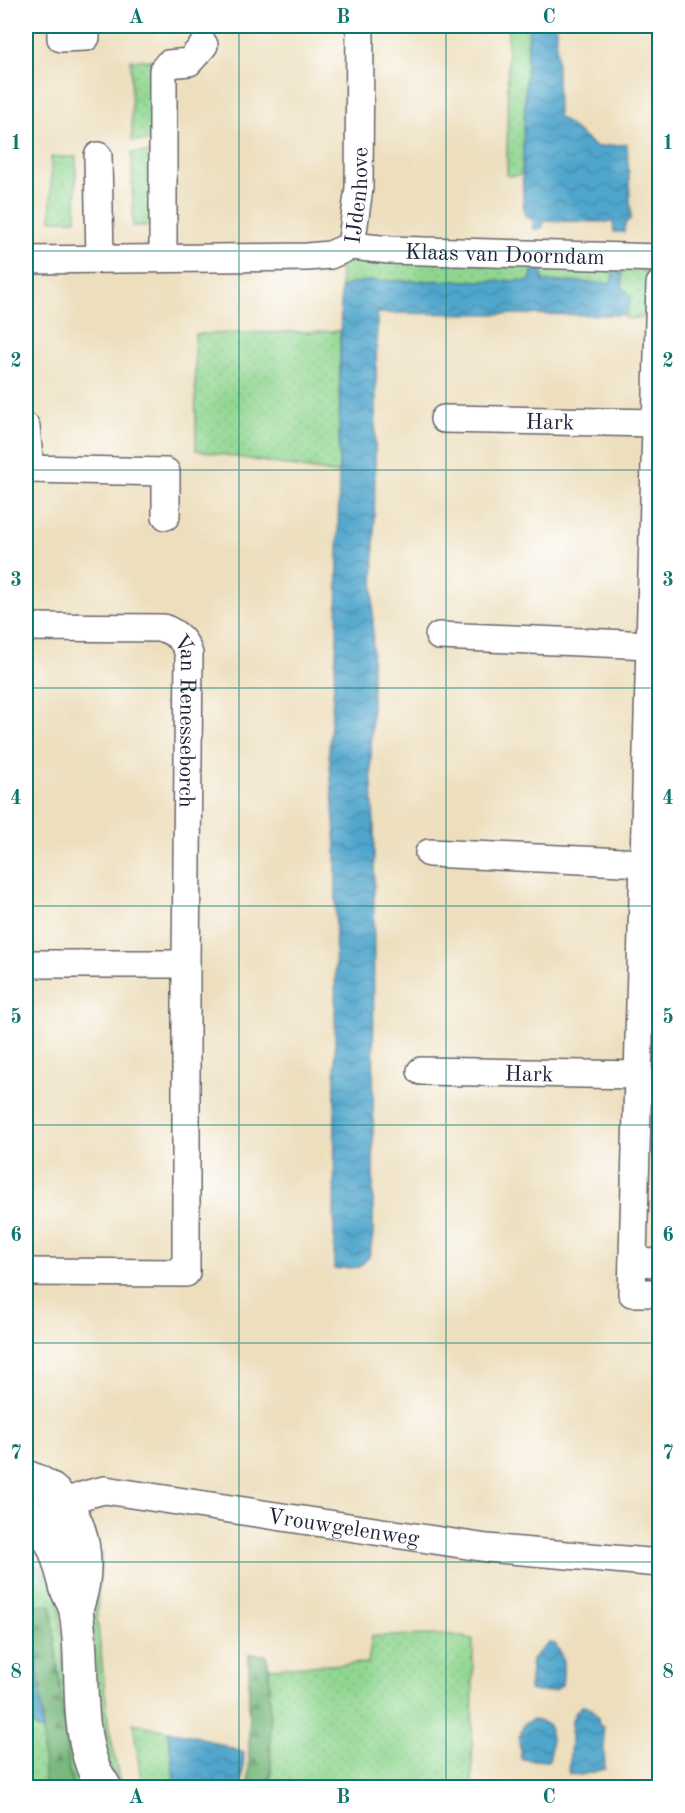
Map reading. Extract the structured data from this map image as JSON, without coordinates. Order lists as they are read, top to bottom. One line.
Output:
{"streets":{"street":["IJdenhove","Klaas van Doorndam","Hark","Van Renesseborch","Vrouwgelenweg"]},"crossings":[["IJdenhove","Klaas van Doorndam"]],"grid":{"columns":["A","B","C"],"rows":["1","2","3","4","5","6","7","8"]}}
